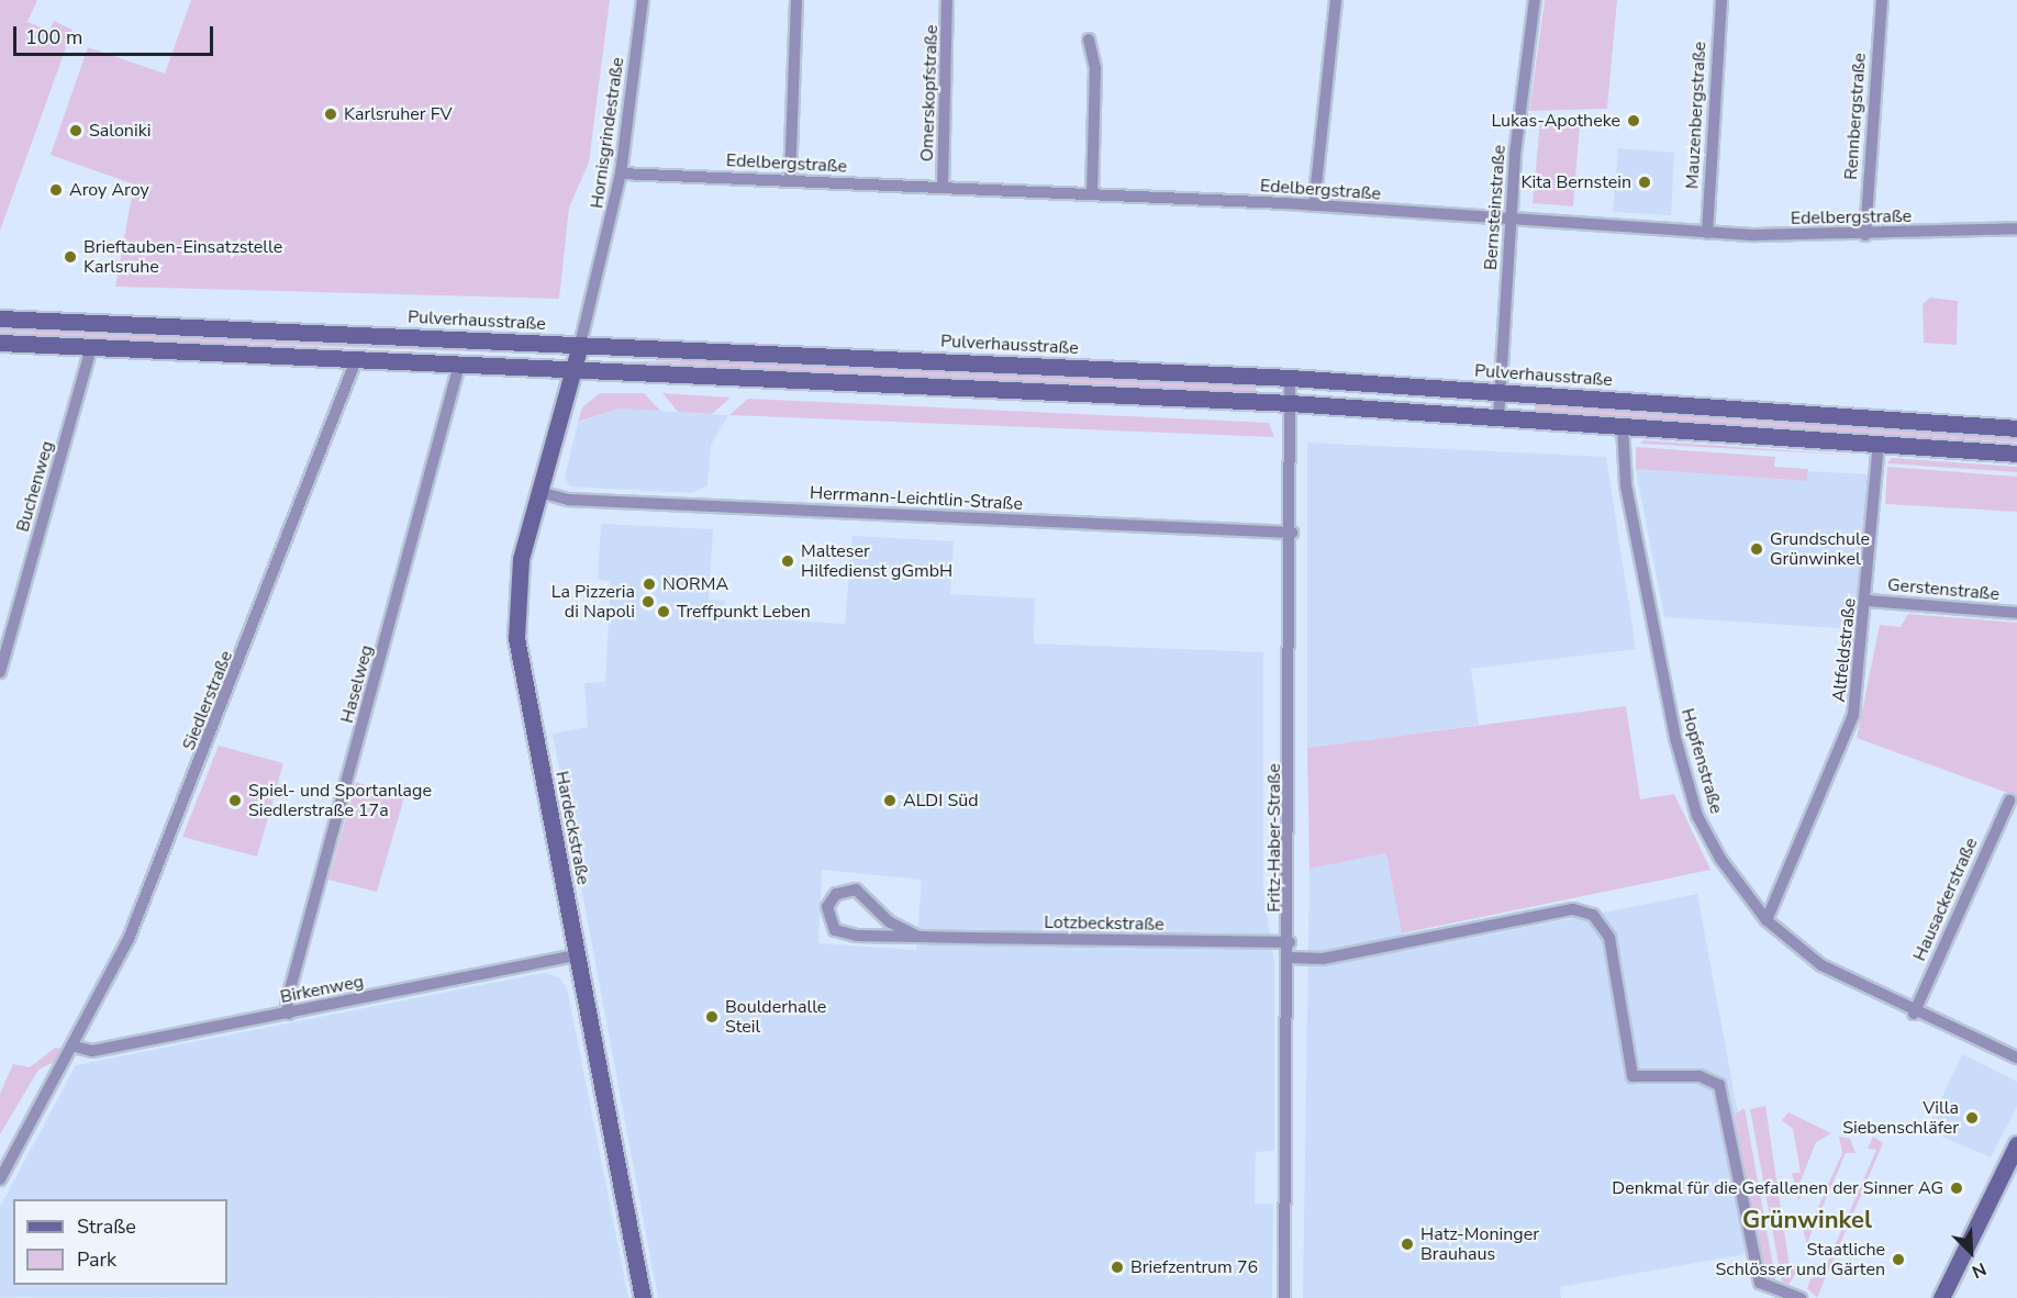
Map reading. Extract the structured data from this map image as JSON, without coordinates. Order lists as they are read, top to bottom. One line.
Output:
{"streets":{"main road":["Pulverhausstraße","Hardeckstraße"],"street":["Omerskopfstraße","Mauzenbergstraße","Rennbergstraße","Hornisgrindestraße","Edelbergstraße","Bernsteinstraße","Buchenweg","Herrmann-Leichtlin-Straße","Gerstenstraße","Altfeldstraße","Haselweg","Siedlerstraße","Hopfenstraße","Fritz-Haber-Straße","Hausackerstraße","Lotzbeckstraße","Birkenweg"]},"crossings":[["Omerskopfstraße","Edelbergstraße"],["Mauzenbergstraße","Edelbergstraße"],["Rennbergstraße","Edelbergstraße"],["Hornisgrindestraße","Edelbergstraße"],["Hornisgrindestraße","Pulverhausstraße"],["Hornisgrindestraße","Hardeckstraße"],["Edelbergstraße","Bernsteinstraße"],["Bernsteinstraße","Pulverhausstraße"],["Pulverhausstraße","Hardeckstraße"],["Pulverhausstraße","Fritz-Haber-Straße"],["Herrmann-Leichtlin-Straße","Hardeckstraße"],["Herrmann-Leichtlin-Straße","Fritz-Haber-Straße"],["Gerstenstraße","Altfeldstraße"],["Altfeldstraße","Hopfenstraße"],["Haselweg","Birkenweg"],["Siedlerstraße","Birkenweg"],["Hopfenstraße","Hausackerstraße"],["Hardeckstraße","Birkenweg"],["Fritz-Haber-Straße","Lotzbeckstraße"]],"districts":["Grünwinkel"],"places":["Karlsruher FV","Lukas-Apotheke","Saloniki","Kita Bernstein","Aroy Aroy","Brieftauben-Einsatzstelle Karlsruhe","Grundschule Grünwinkel","Malteser Hilfedienst gGmbH","NORMA","La Pizzeria di Napoli","Treffpunkt Leben","Spiel- und Sportanlage Siedlerstraße 17a","ALDI Süd","Boulderhalle Steil","Villa Siebenschläfer","Denkmal für die Gefallenen der Sinner AG","Hatz-Moninger Brauhaus","Staatliche Schlösser und Gärten","Briefzentrum 76"],"legend":["Straße","Park"],"scale_bar":"100 m","north":"bottom right"}
